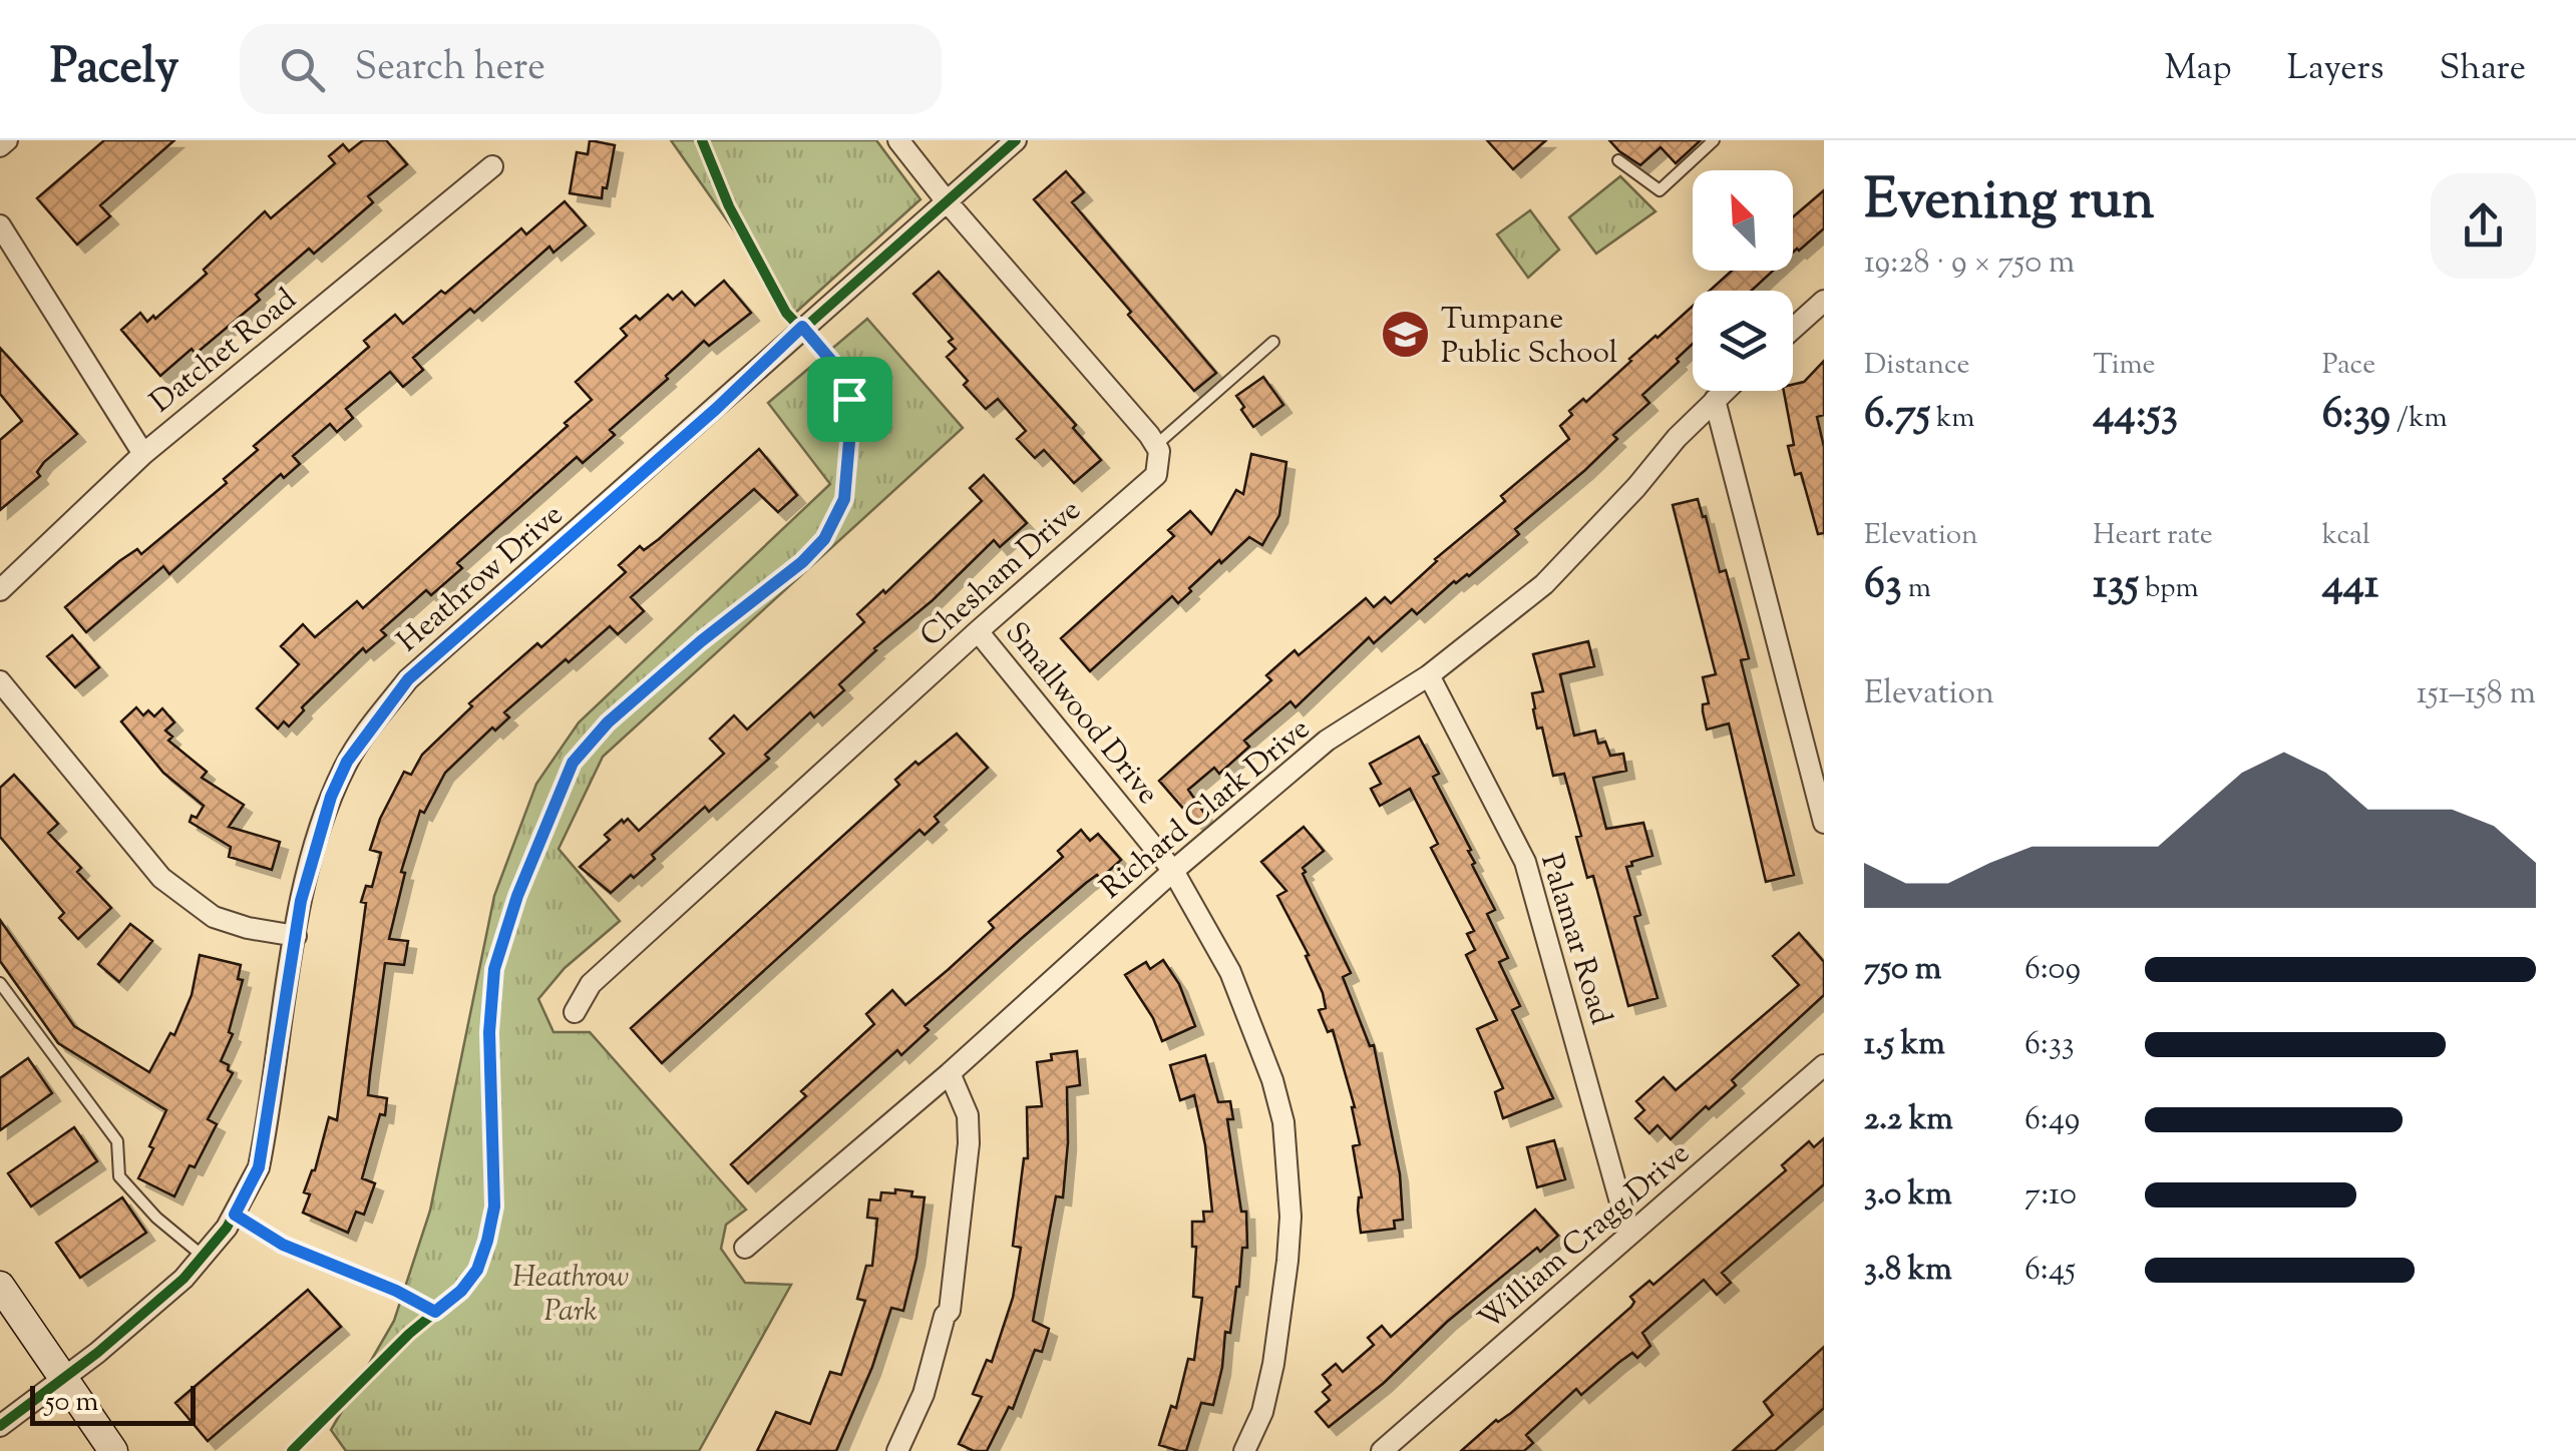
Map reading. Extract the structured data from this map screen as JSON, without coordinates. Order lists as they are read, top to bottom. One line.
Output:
{"streets":{"street":["Datchet Road","Chesham Drive","Heathrow Drive","Smallwood Drive","Richard Clark Drive","Palamar Road","William Cragg Drive"]},"crossings":[["Chesham Drive","Smallwood Drive"],["Smallwood Drive","Richard Clark Drive"],["Richard Clark Drive","Palamar Road"],["Palamar Road","William Cragg Drive"]],"parks":["Heathrow Park"],"places":{"school or university":["Tumpane Public School"]},"scale_bar":"50 m","north":"top left","page":{"header":"Pacely","search":"Search here","nav":["Map","Layers","Share"],"heading":["Evening run","19:28 · 9 × 750 m"],"stats":[["Distance","6.75 km"],["Time","44:53"],["Pace","6:39 /km"],["Elevation","63 m"],["Heart rate","135 bpm"],["kcal","441"]],"chart":["Elevation","151–158 m"],"list":[{"name":"750 m","note":"6:09"},{"name":"1.5 km","note":"6:33"},{"name":"2.2 km","note":"6:49"},{"name":"3.0 km","note":"7:10"},{"name":"3.8 km","note":"6:45"}],"scale":"50 m"}}
